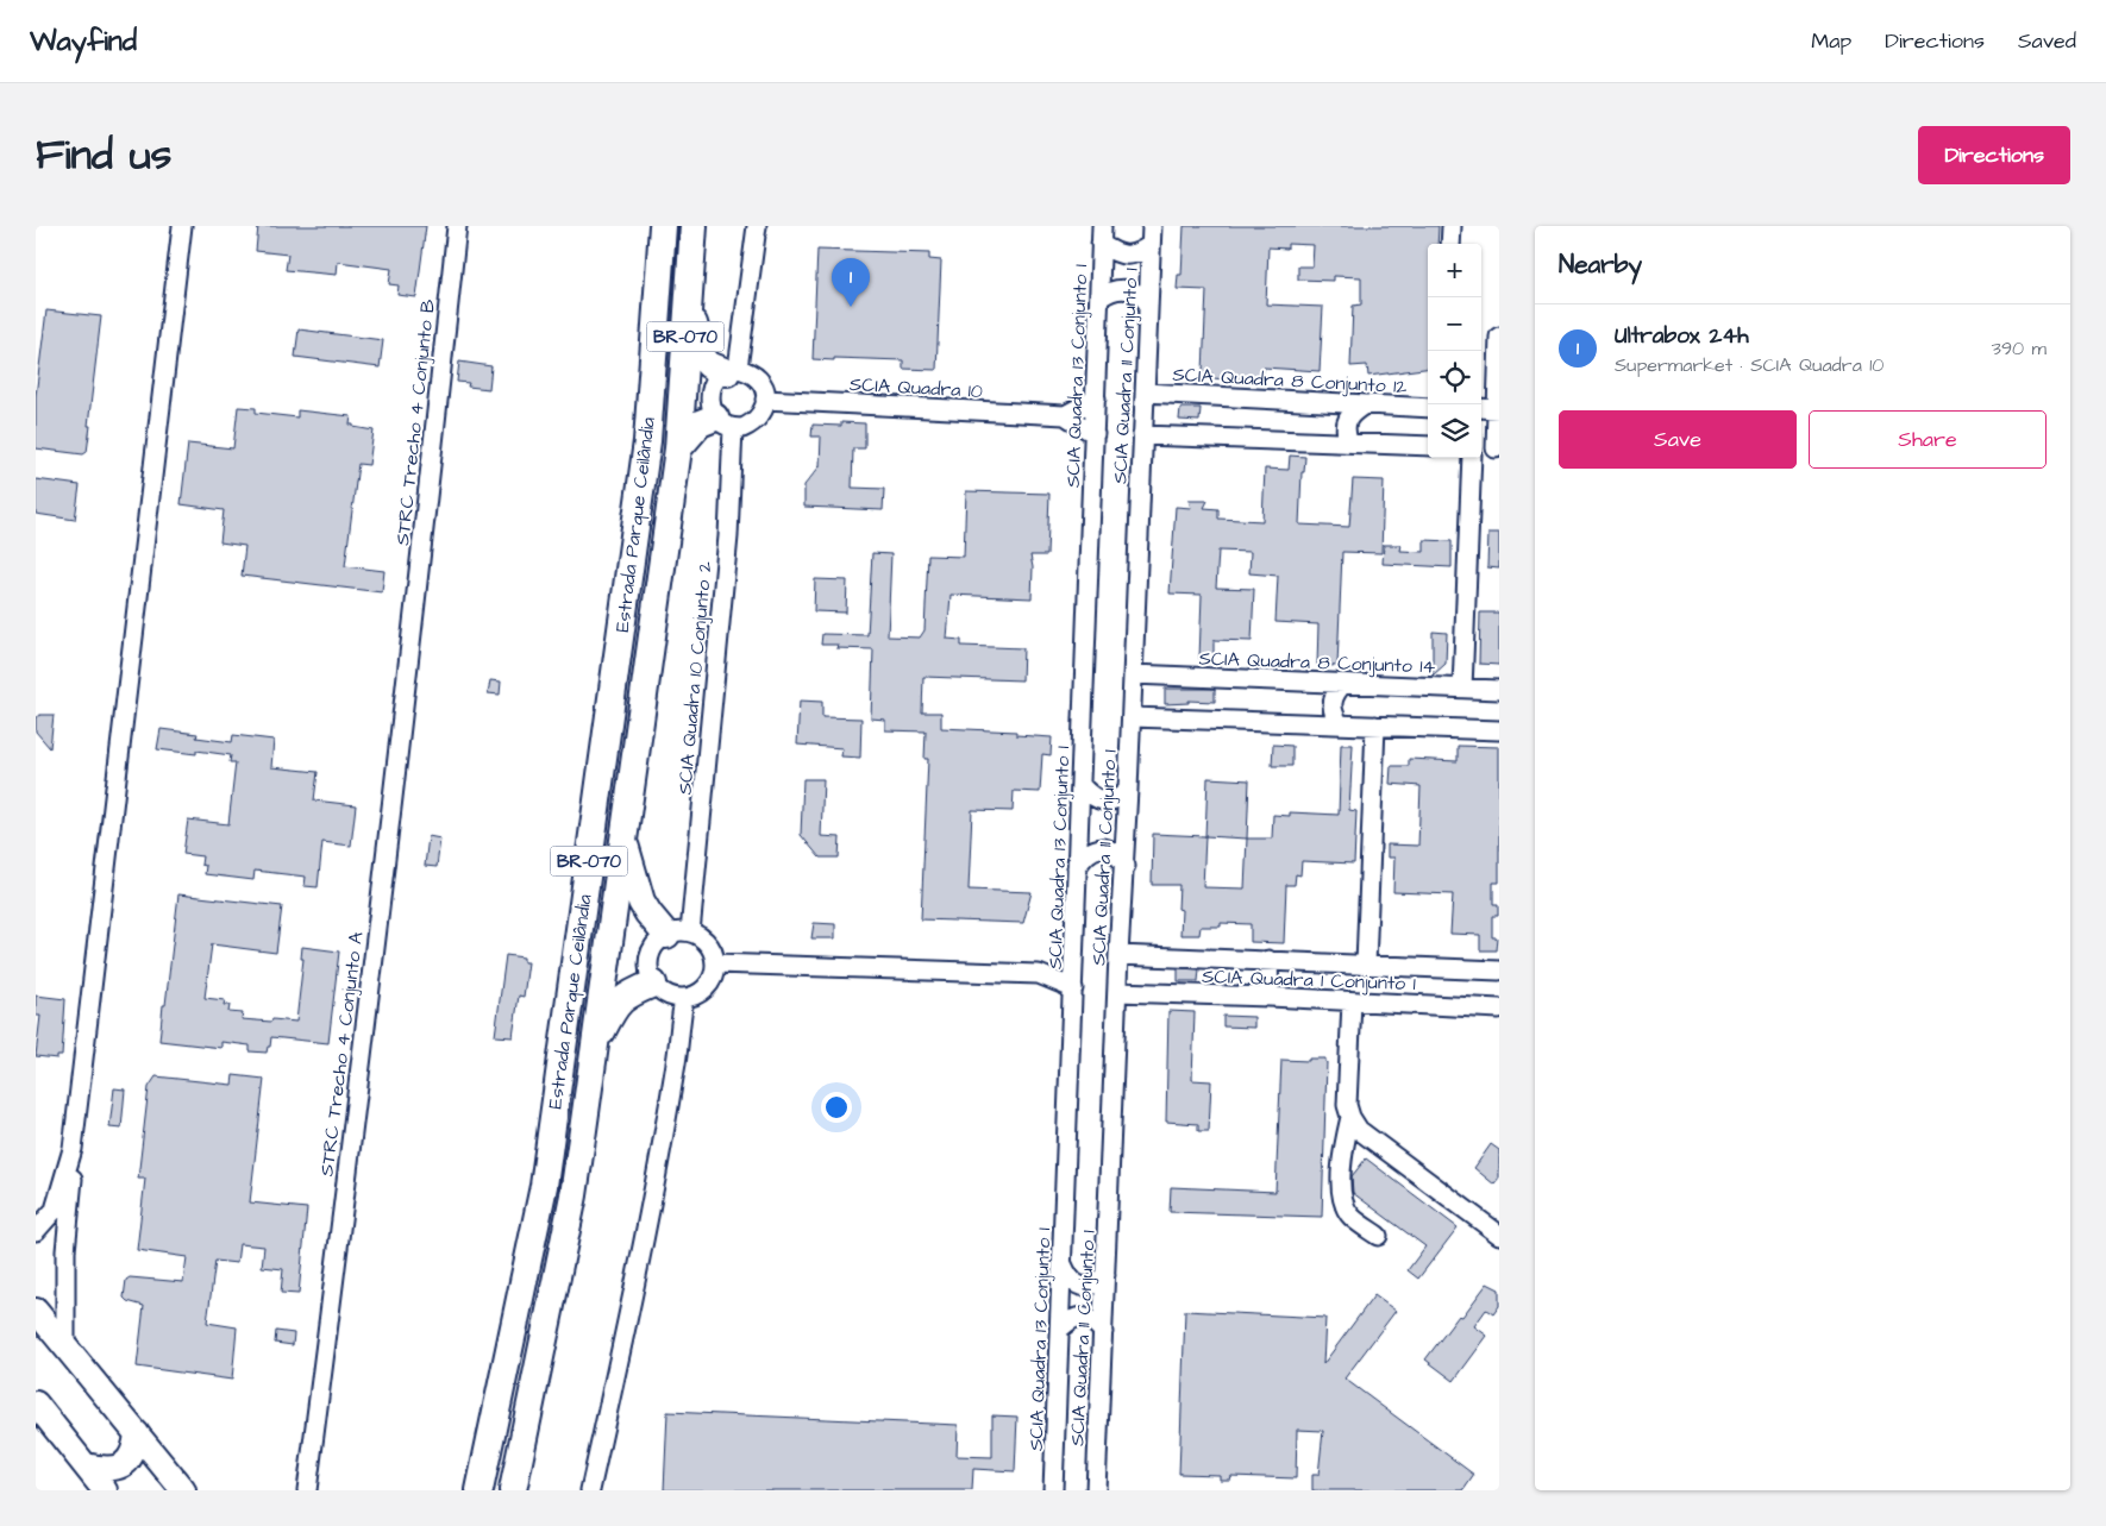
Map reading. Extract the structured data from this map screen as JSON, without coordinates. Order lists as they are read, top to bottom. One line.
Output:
{"streets":{"highway":["BR-070","Estrada Parque Ceilândia"],"street":["SCIA Quadra 13 Conjunto 1","SCIA Quadra 11 Conjunto 1","SCIA Quadra 8 Conjunto 12","SCIA Quadra 10","STRC Trecho 4 Conjunto B","SCIA Quadra 8 Conjunto 14","SCIA Quadra 10 Conjunto 2","SCIA Quadra 1 Conjunto 1","STRC Trecho 4 Conjunto A"]},"crossings":[["SCIA Quadra 13 Conjunto 1","SCIA Quadra 10"],["SCIA Quadra 11 Conjunto 1","SCIA Quadra 8 Conjunto 12"],["SCIA Quadra 11 Conjunto 1","SCIA Quadra 8 Conjunto 14"],["SCIA Quadra 11 Conjunto 1","SCIA Quadra 1 Conjunto 1"],["SCIA Quadra 10","SCIA Quadra 10 Conjunto 2"],["STRC Trecho 4 Conjunto B","STRC Trecho 4 Conjunto A"]],"page":{"header":"Wayfind","nav":["Map","Directions","Saved"],"title":"Find us","buttons":["Directions",["Save","Share"]],"heading":"Nearby","map_buttons":["+","−"],"pins":"1","list":[{"mark":"1","name":"Ultrabox 24h","note":"Supermarket · SCIA Quadra 10","value":"390 m"}]}}
